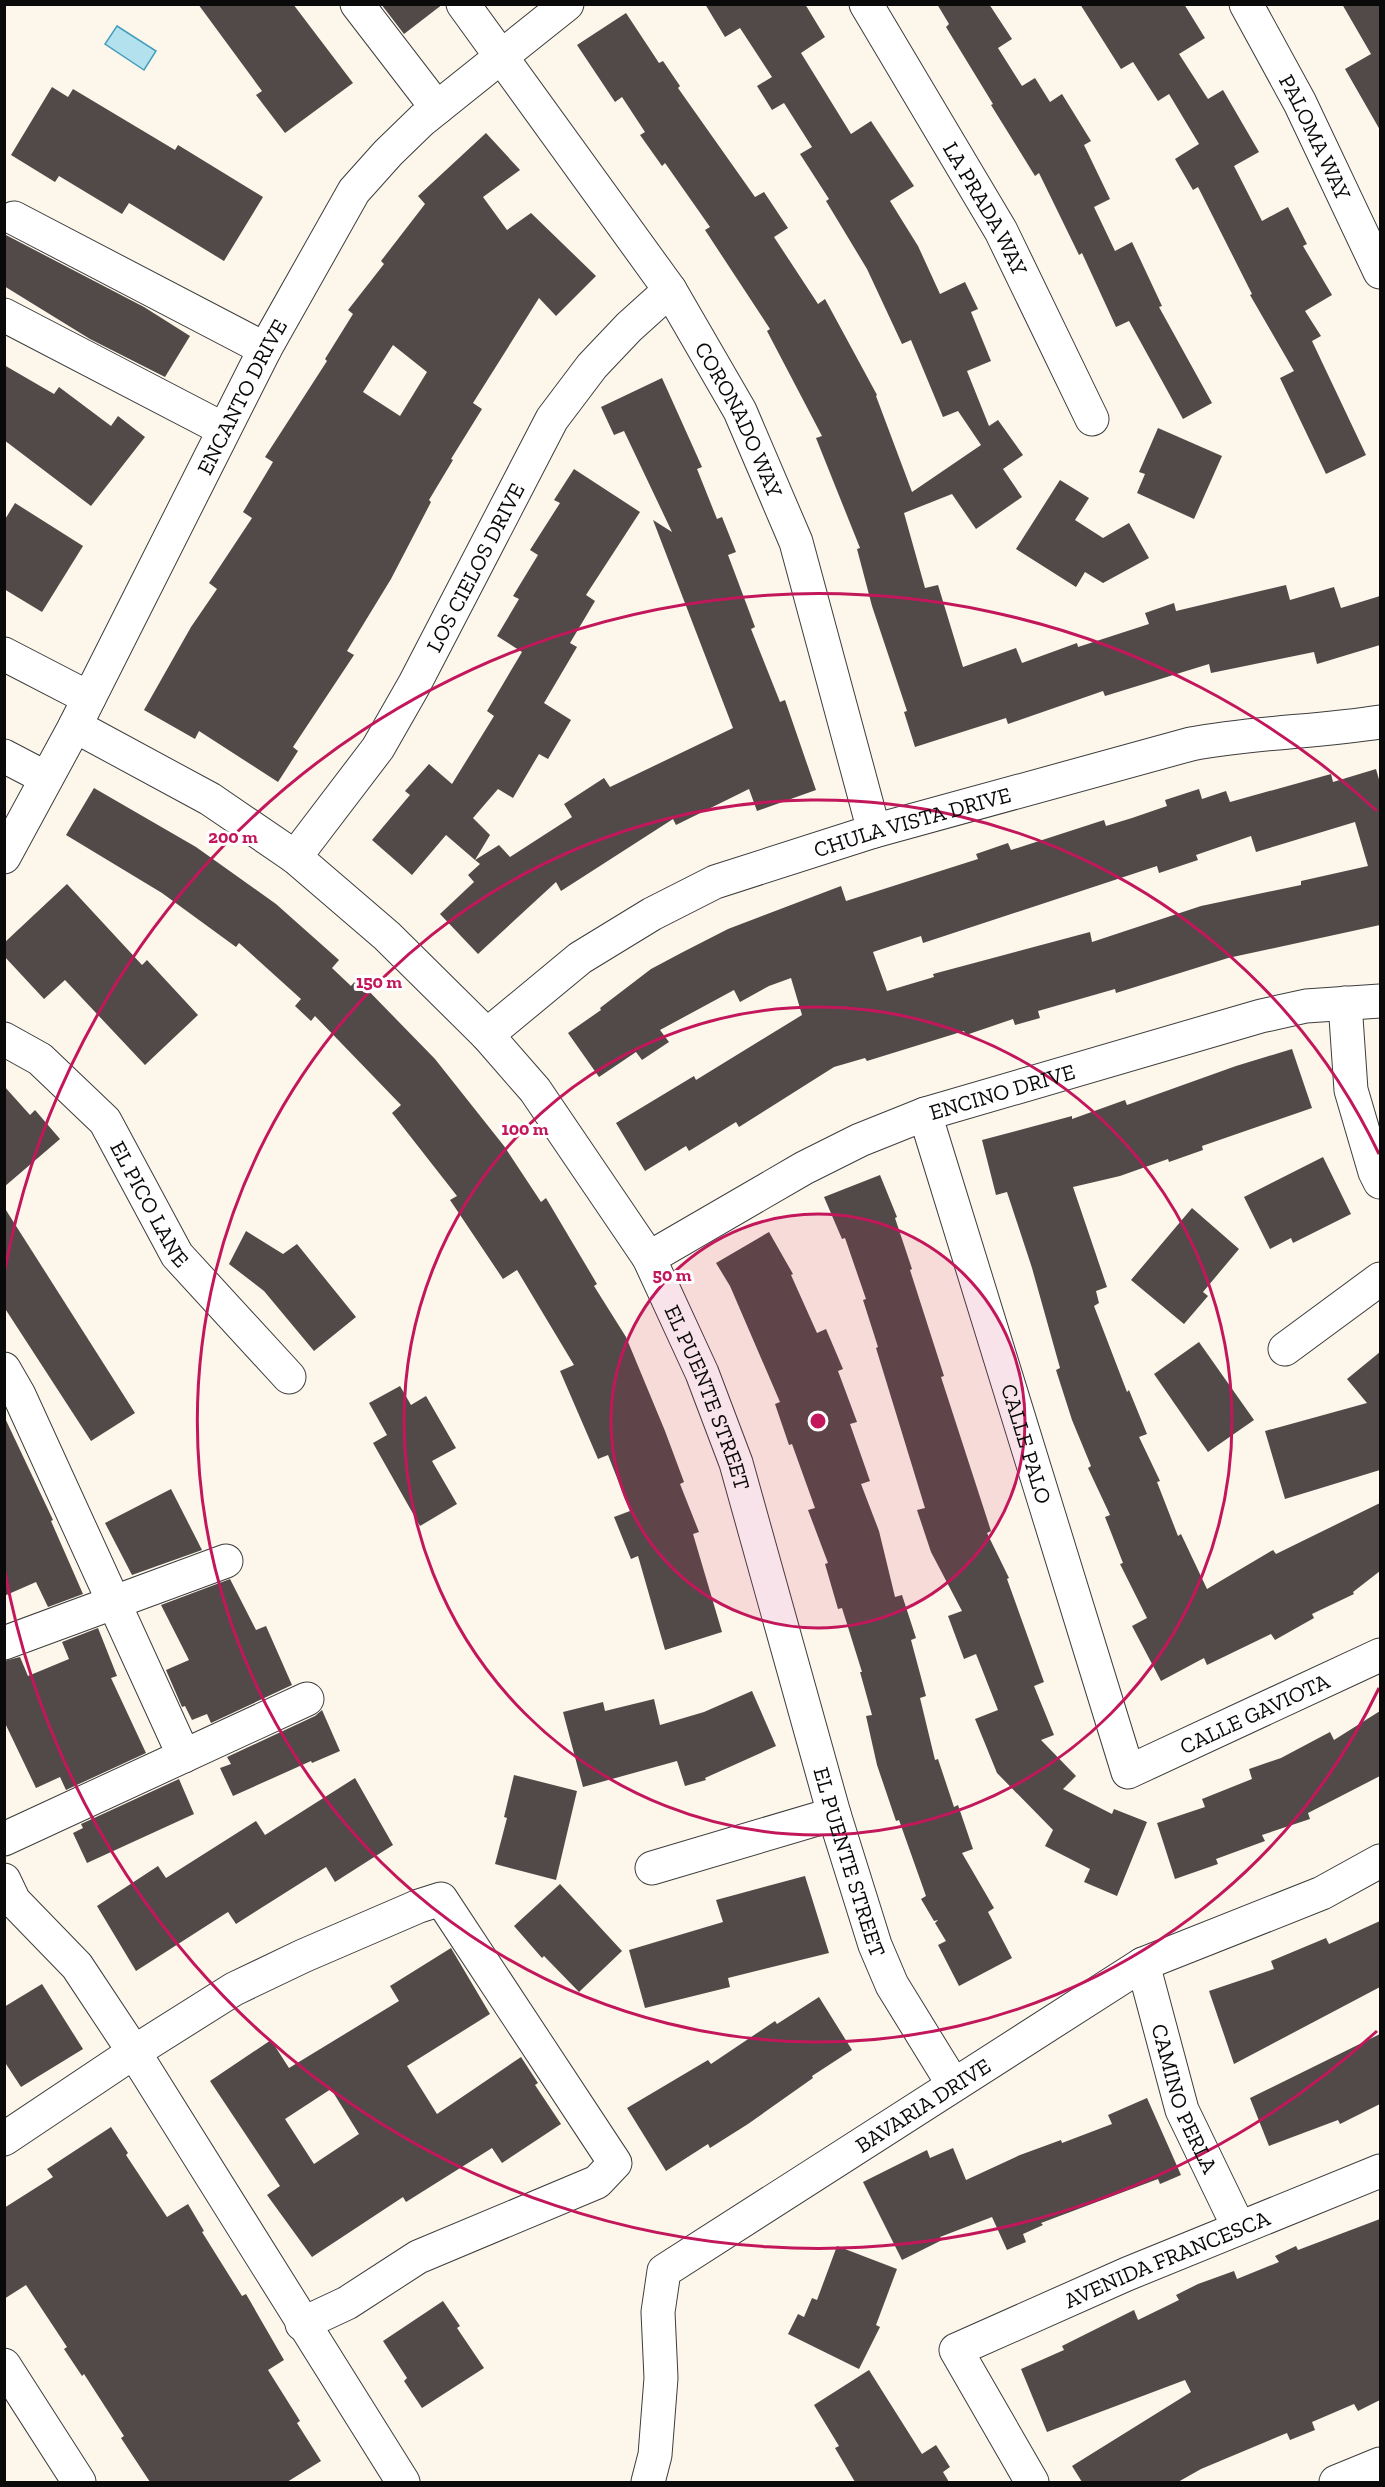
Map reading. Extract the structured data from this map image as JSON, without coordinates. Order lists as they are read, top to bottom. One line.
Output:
{"streets":{"street":["PALOMA WAY","LA PRADA WAY","ENCANTO DRIVE","CORONADO WAY","LOS CIELOS DRIVE","CHULA VISTA DRIVE","ENCINO DRIVE","EL PICO LANE","EL PUENTE STREET","CALLE PALO","CALLE GAVIOTA","CAMINO PERLA","BAVARIA DRIVE","AVENIDA FRANCESCA"]},"crossings":[["ENCANTO DRIVE","CORONADO WAY"],["ENCANTO DRIVE","EL PUENTE STREET"],["CORONADO WAY","LOS CIELOS DRIVE"],["CORONADO WAY","CHULA VISTA DRIVE"],["LOS CIELOS DRIVE","EL PUENTE STREET"],["CHULA VISTA DRIVE","EL PUENTE STREET"],["ENCINO DRIVE","EL PUENTE STREET"],["ENCINO DRIVE","CALLE PALO"],["EL PUENTE STREET","BAVARIA DRIVE"],["CALLE PALO","CALLE GAVIOTA"],["CAMINO PERLA","BAVARIA DRIVE"],["CAMINO PERLA","AVENIDA FRANCESCA"]],"rings":["200 m","150 m","100 m","50 m"]}
